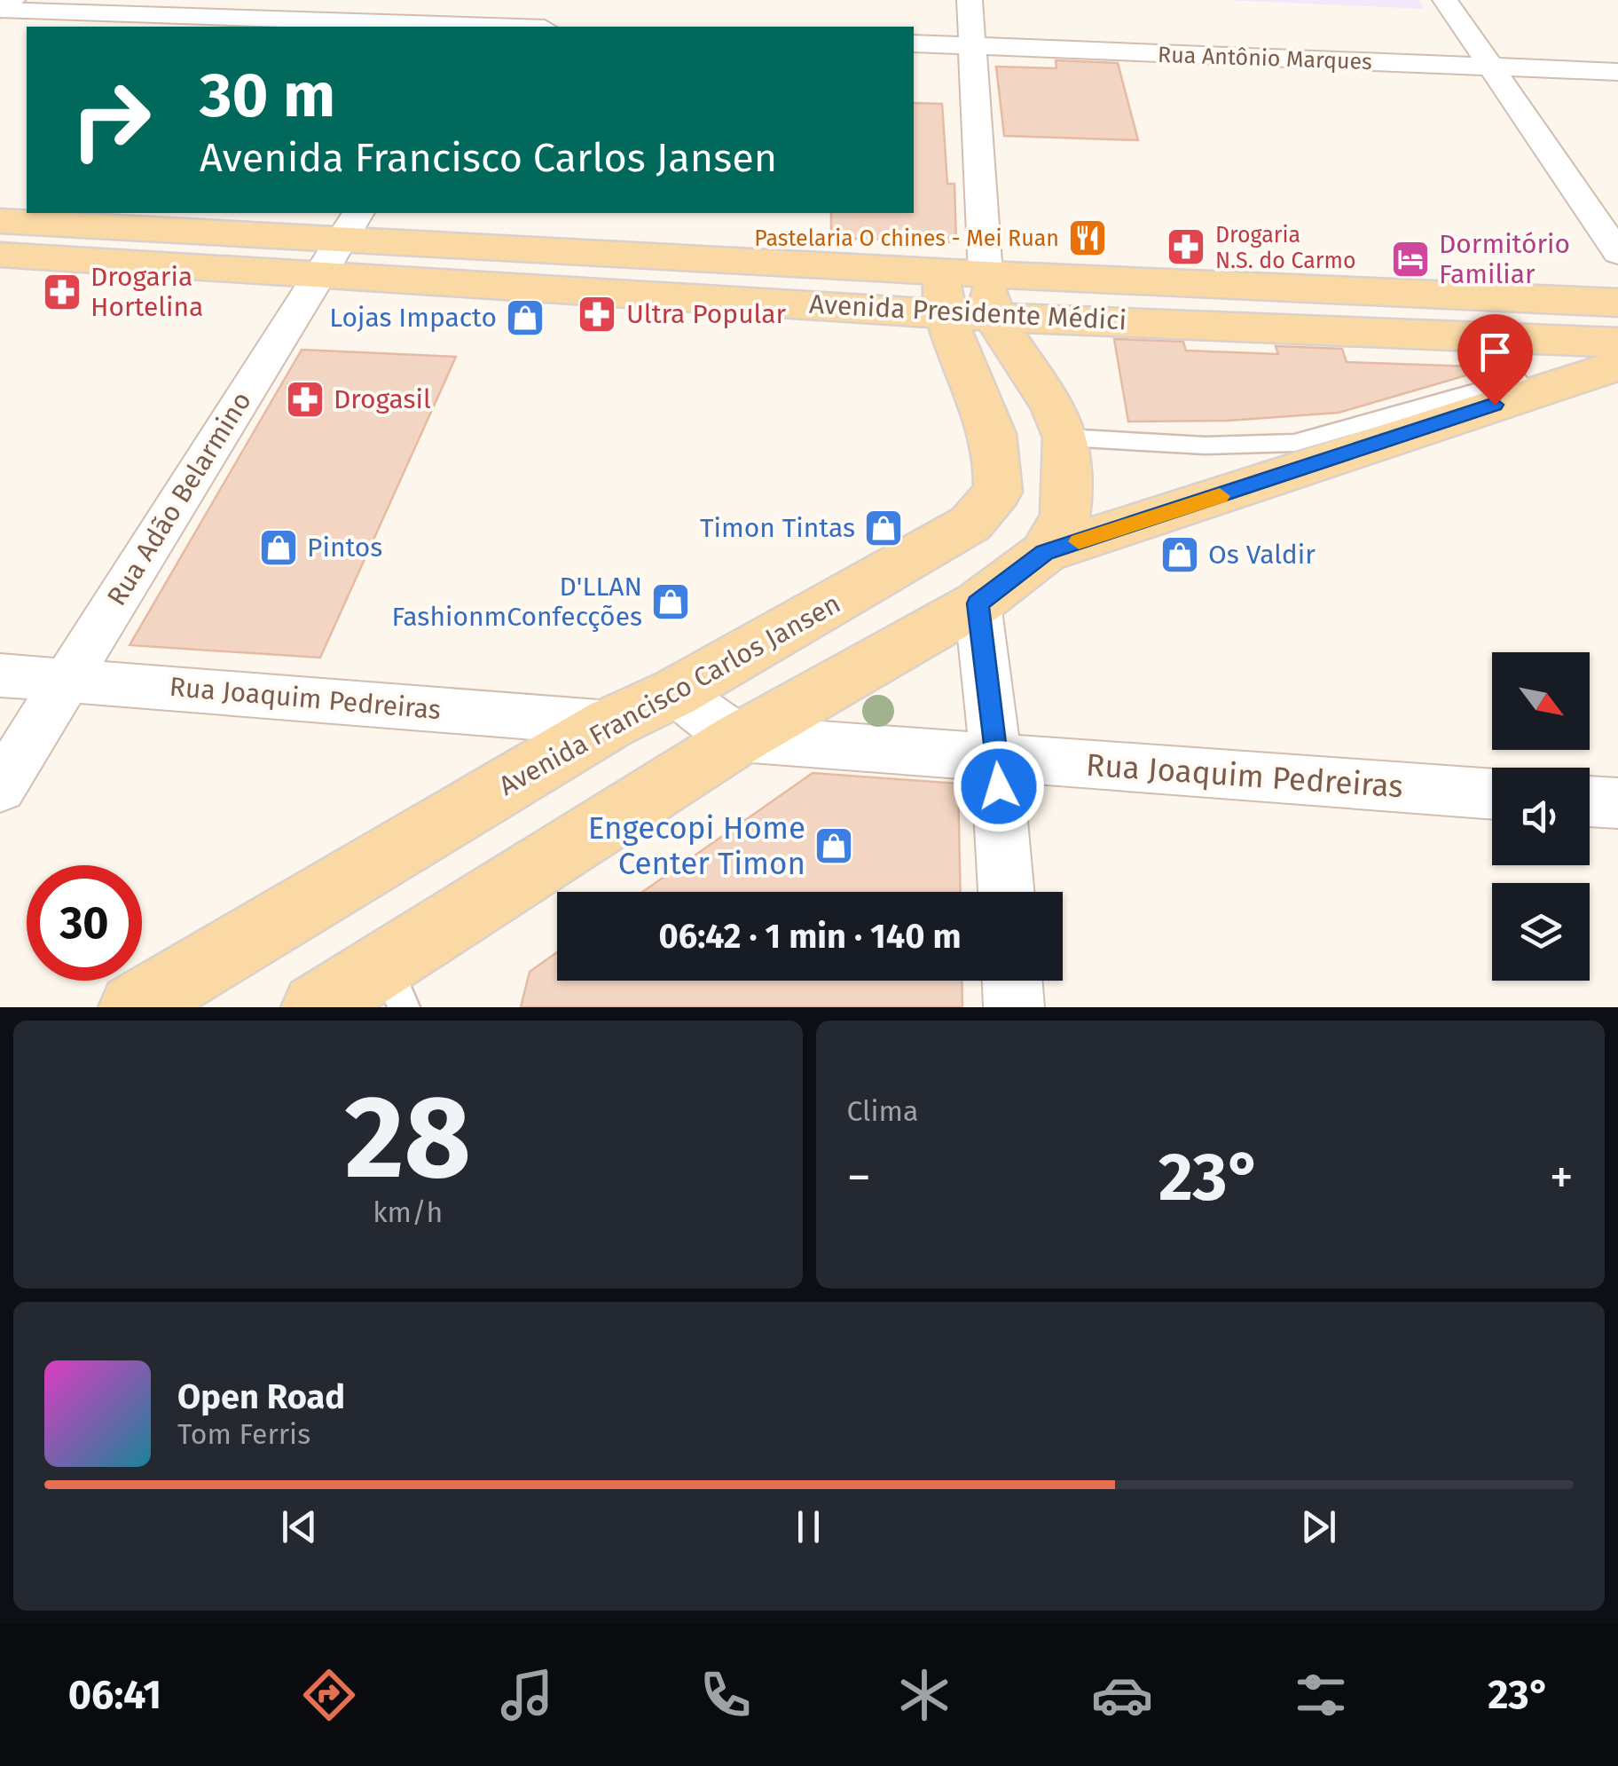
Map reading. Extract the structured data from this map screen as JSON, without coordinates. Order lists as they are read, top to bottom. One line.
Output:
{"streets":{"main road":["Avenida Presidente Médici","Avenida Francisco Carlos Jansen"],"street":["Rua Antônio Marques","Rua Adão Belarmino","Rua Joaquim Pedreiras"]},"crossings":[["Avenida Presidente Médici","Rua Adão Belarmino"],["Avenida Presidente Médici","Avenida Francisco Carlos Jansen"],["Rua Adão Belarmino","Rua Joaquim Pedreiras"],["Avenida Francisco Carlos Jansen","Rua Joaquim Pedreiras"]],"places":{"restaurant":["Pastelaria O chines - Mei Ruan"],"pharmacy":["Drogaria N.S. do Carmo","Drogaria Hortelina","Ultra Popular","Drogasil"],"hotel":["Dormitório Familiar"],"shop":["Lojas Impacto","Timon Tintas","Pintos","Os Valdir","D'LLAN FashionmConfecções","Engecopi Home Center Timon"]},"north":"bottom right","page":{"turn":["30 m","Avenida Francisco Carlos Jansen"],"limit":"30","trip":"06:42 · 1 min · 140 m","tile":[["28","km/h"],"Clima"],"heat":["−","23°","+"],"song":["Open Road","Tom Ferris"],"tabs":["06:41","23°"]}}
